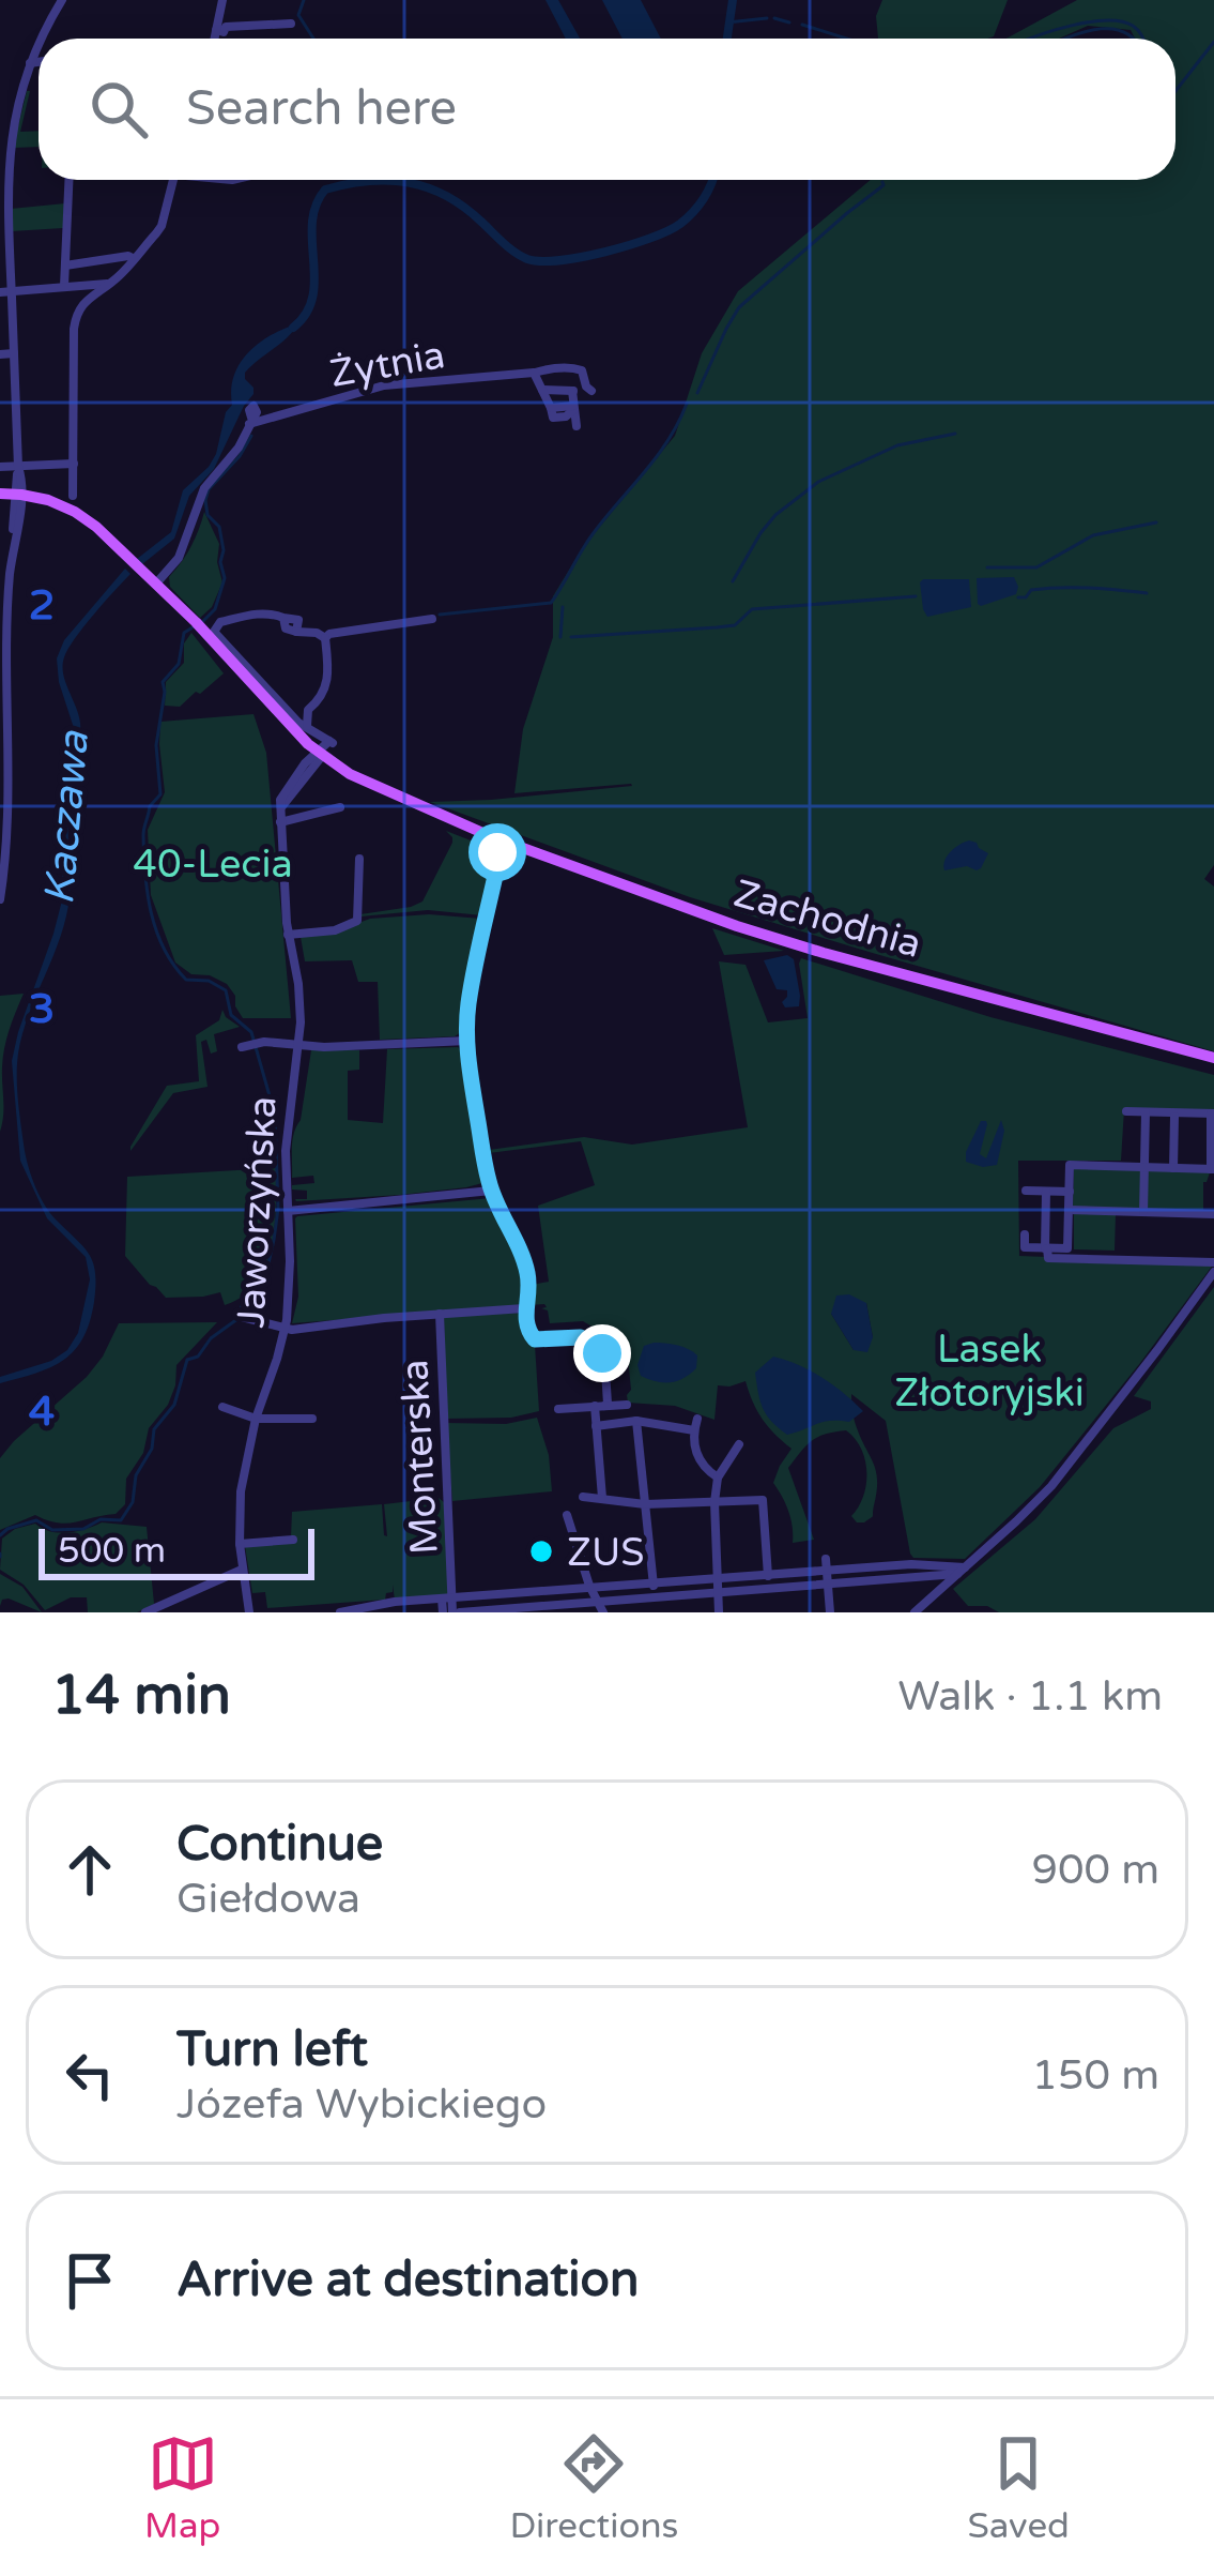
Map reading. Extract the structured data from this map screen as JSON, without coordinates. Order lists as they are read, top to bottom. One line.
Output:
{"streets":{"main road":["Zachodnia"],"street":["Żytnia","Jaworzyńska","Monterska"]},"crossings":[["Zachodnia","Jaworzyńska"]],"water":["Kaczawa"],"parks":["40-Lecia","Lasek Złotoryjski"],"places":["ZUS"],"scale_bar":"500 m","page":{"search":"Search here","scale":"500 m","heading":["14 min","Walk · 1.1 km"],"list":[["Continue","Giełdowa","900 m"],["Turn left","Józefa Wybickiego","150 m"],"Arrive at destination"],"nav":["Map","Directions","Saved"]},"grid":{"rows":["2","3","4"]}}
